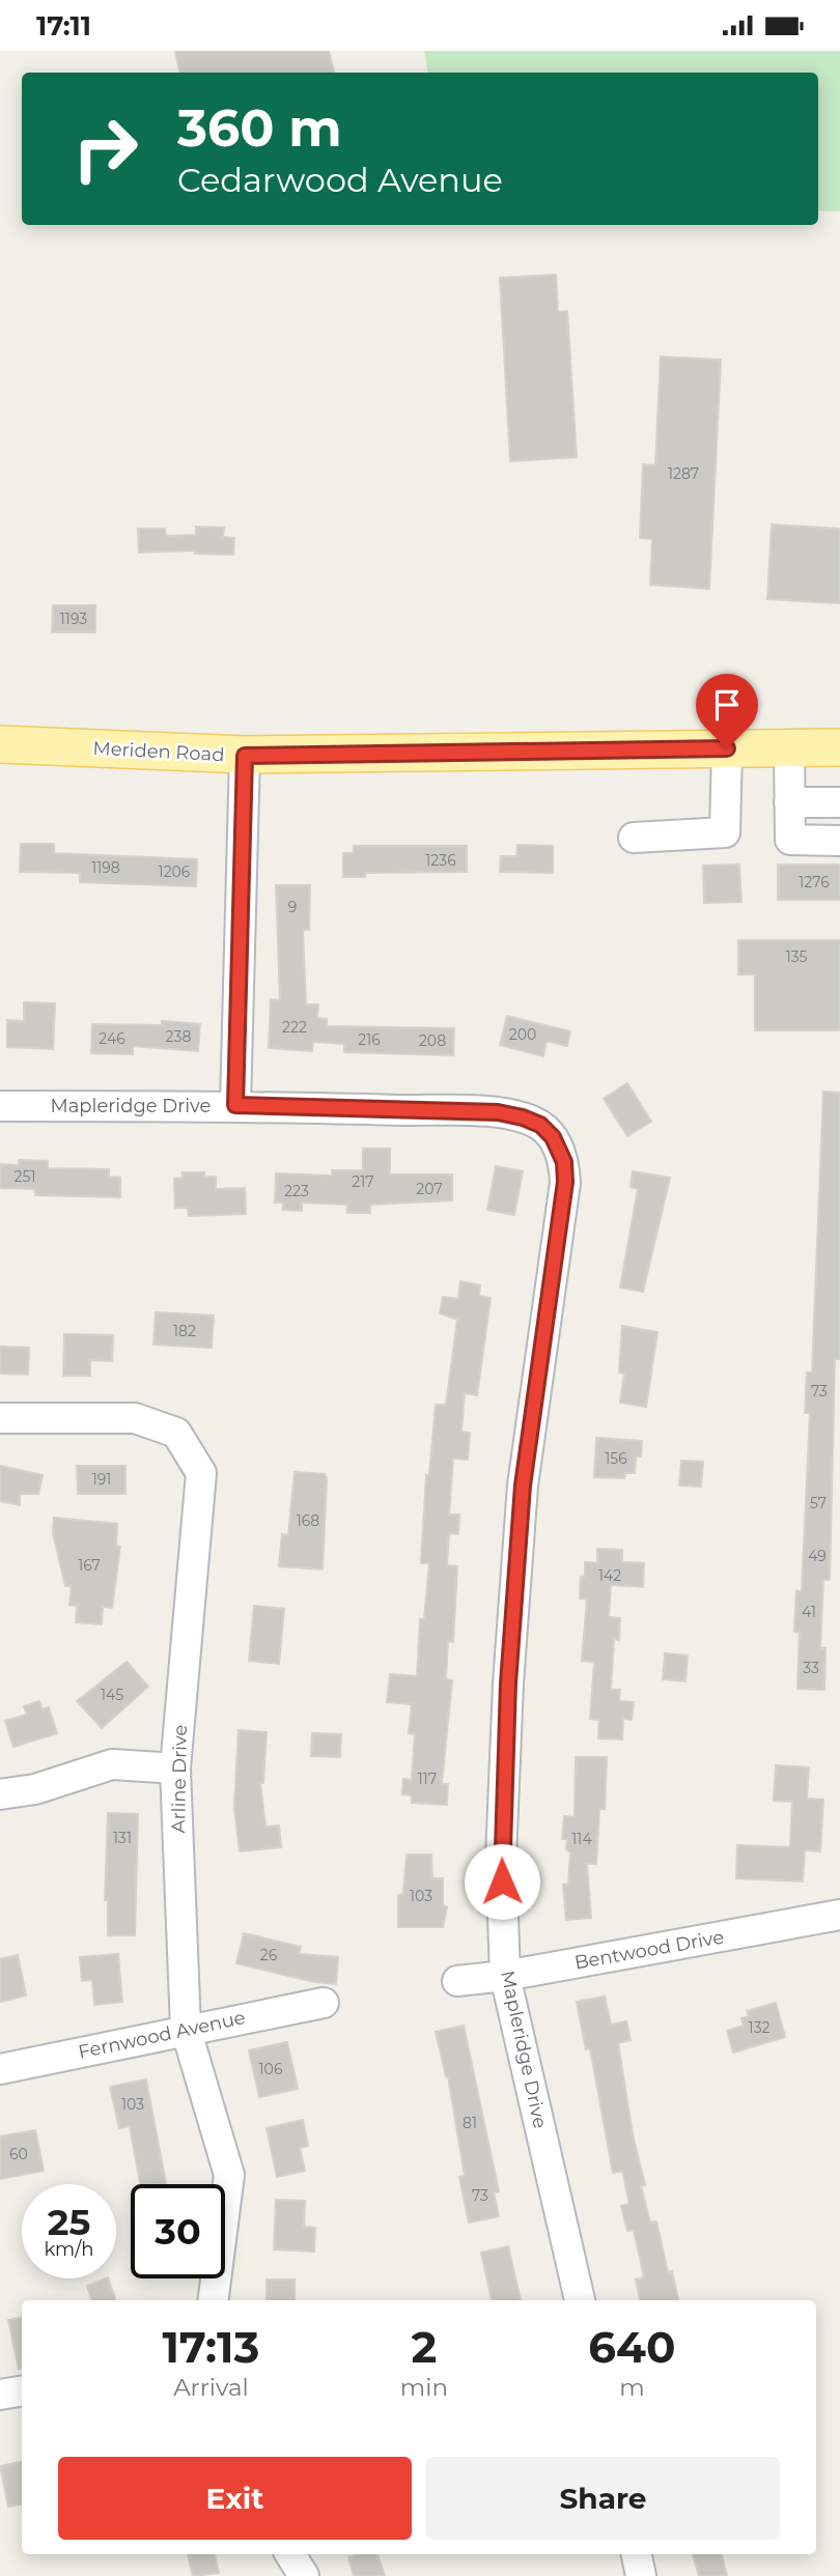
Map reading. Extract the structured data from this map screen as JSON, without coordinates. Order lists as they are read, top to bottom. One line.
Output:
{"streets":{"main road":["Meriden Road"],"street":["Mapleridge Drive","Arline Drive","Bentwood Drive","Fernwood Avenue"]},"crossings":[["Mapleridge Drive","Bentwood Drive"],["Arline Drive","Fernwood Avenue"]],"house_numbers":["1287","1193","1236","1198","1206","1276","9","135","222","200","238","246","216","208","251","217","207","223","182","73","156","191","57","168","49","167","142","41","33","145","117","131","114","103","26","132","106","103","81","60","73"],"page":{"status":"17:11","turn":["360 m","Cedarwood Avenue"],"speed":"25 km/h","limit":"30","eta":["17:13","Arrival","2","min","640","m"],"buttons":["Exit","Share"]}}
